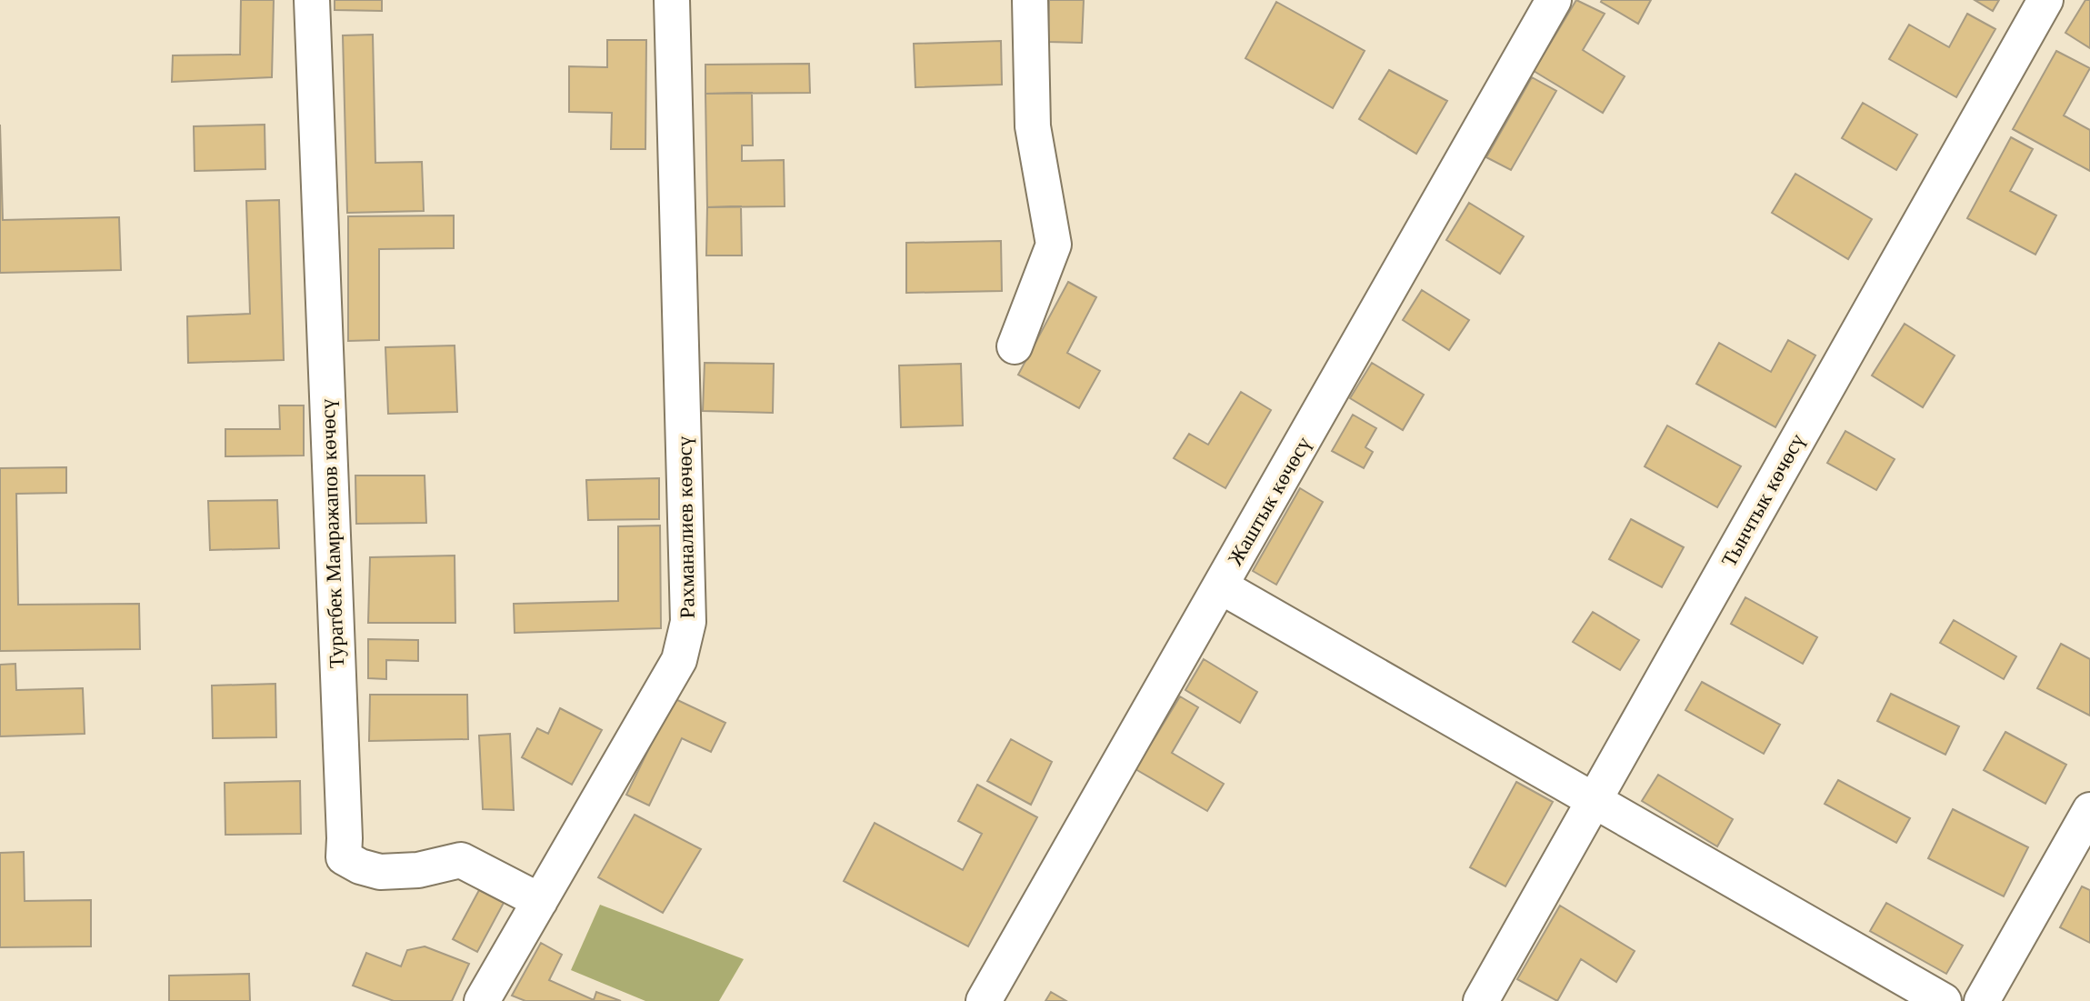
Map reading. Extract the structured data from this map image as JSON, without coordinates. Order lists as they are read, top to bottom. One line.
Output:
{"streets":{"street":["Тынчтык көчөсү","Жаштык көчөсү","Рахманалиев көчөсү","Туратбек Мамражапов көчөсү"]},"crossings":[["Рахманалиев көчөсү","Туратбек Мамражапов көчөсү"]]}
